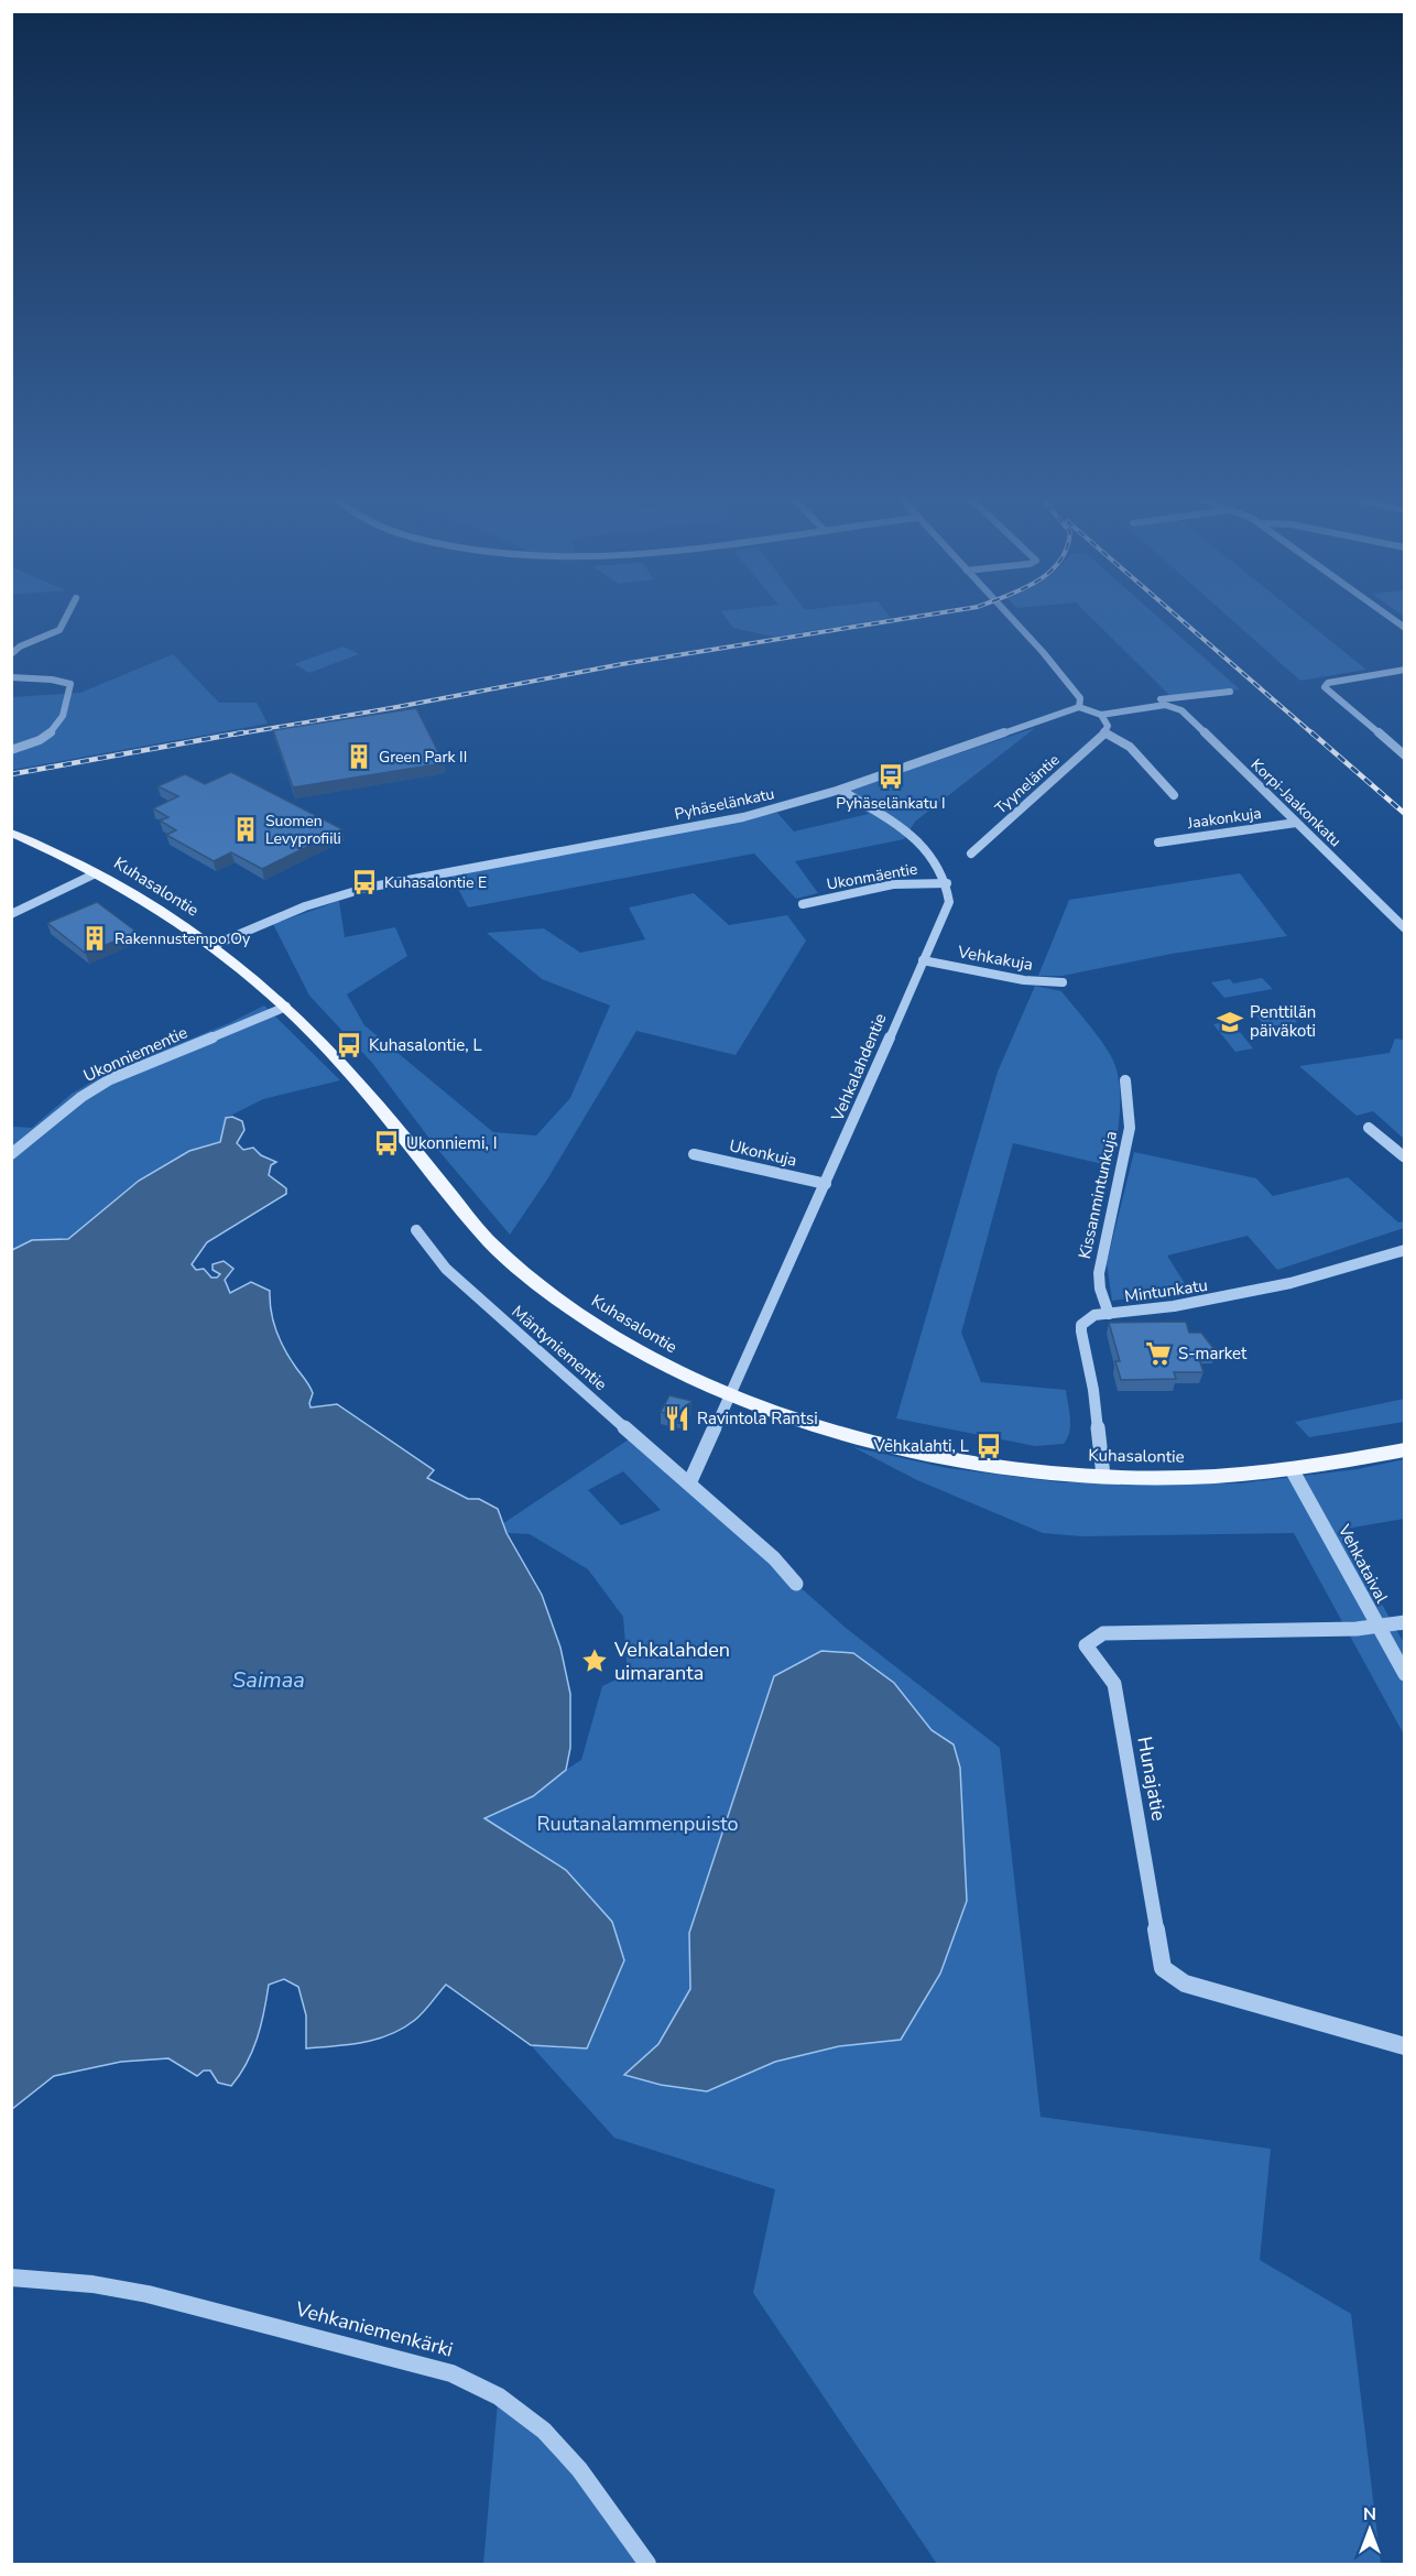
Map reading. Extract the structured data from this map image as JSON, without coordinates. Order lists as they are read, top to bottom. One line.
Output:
{"streets":{"main road":["Kuhasalontie"],"street":["Tyyneläntie","Korpi-Jaakonkatu","Pyhäselänkatu","Jaakonkuja","Ukonmäentie","Vehkakuja","Ukonniementie","Vehkalahdentie","Ukonkuja","Kissanmintunkuja","Mintunkatu","Mäntyniementie","Vehkataival","Hunajatie","Vehkaniemenkärki"]},"crossings":[["Korpi-Jaakonkatu","Jaakonkuja"],["Pyhäselänkatu","Kuhasalontie"],["Ukonmäentie","Vehkalahdentie"],["Kuhasalontie","Ukonniementie"],["Kuhasalontie","Vehkalahdentie"],["Kuhasalontie","Mintunkatu"],["Kuhasalontie","Vehkataival"],["Vehkakuja","Vehkalahdentie"],["Vehkalahdentie","Ukonkuja"],["Vehkalahdentie","Mäntyniementie"],["Kissanmintunkuja","Mintunkatu"],["Vehkataival","Hunajatie"]],"water":["Saimaa"],"parks":["Ruutanalammenpuisto"],"places":{"building":["Green Park II","Suomen Levyprofiili","Rakennustempo Oy"],"bus stop":["Pyhäselänkatu I","Kuhasalontie E","Kuhasalontie, L","Ukonniemi, I","Vehkalahti, L"],"school or university":["Penttilän päiväkoti"],"supermarket":["S-market"],"restaurant":["Ravintola Rantsi"],"place":["Vehkalahden uimaranta"]},"north":"top"}
